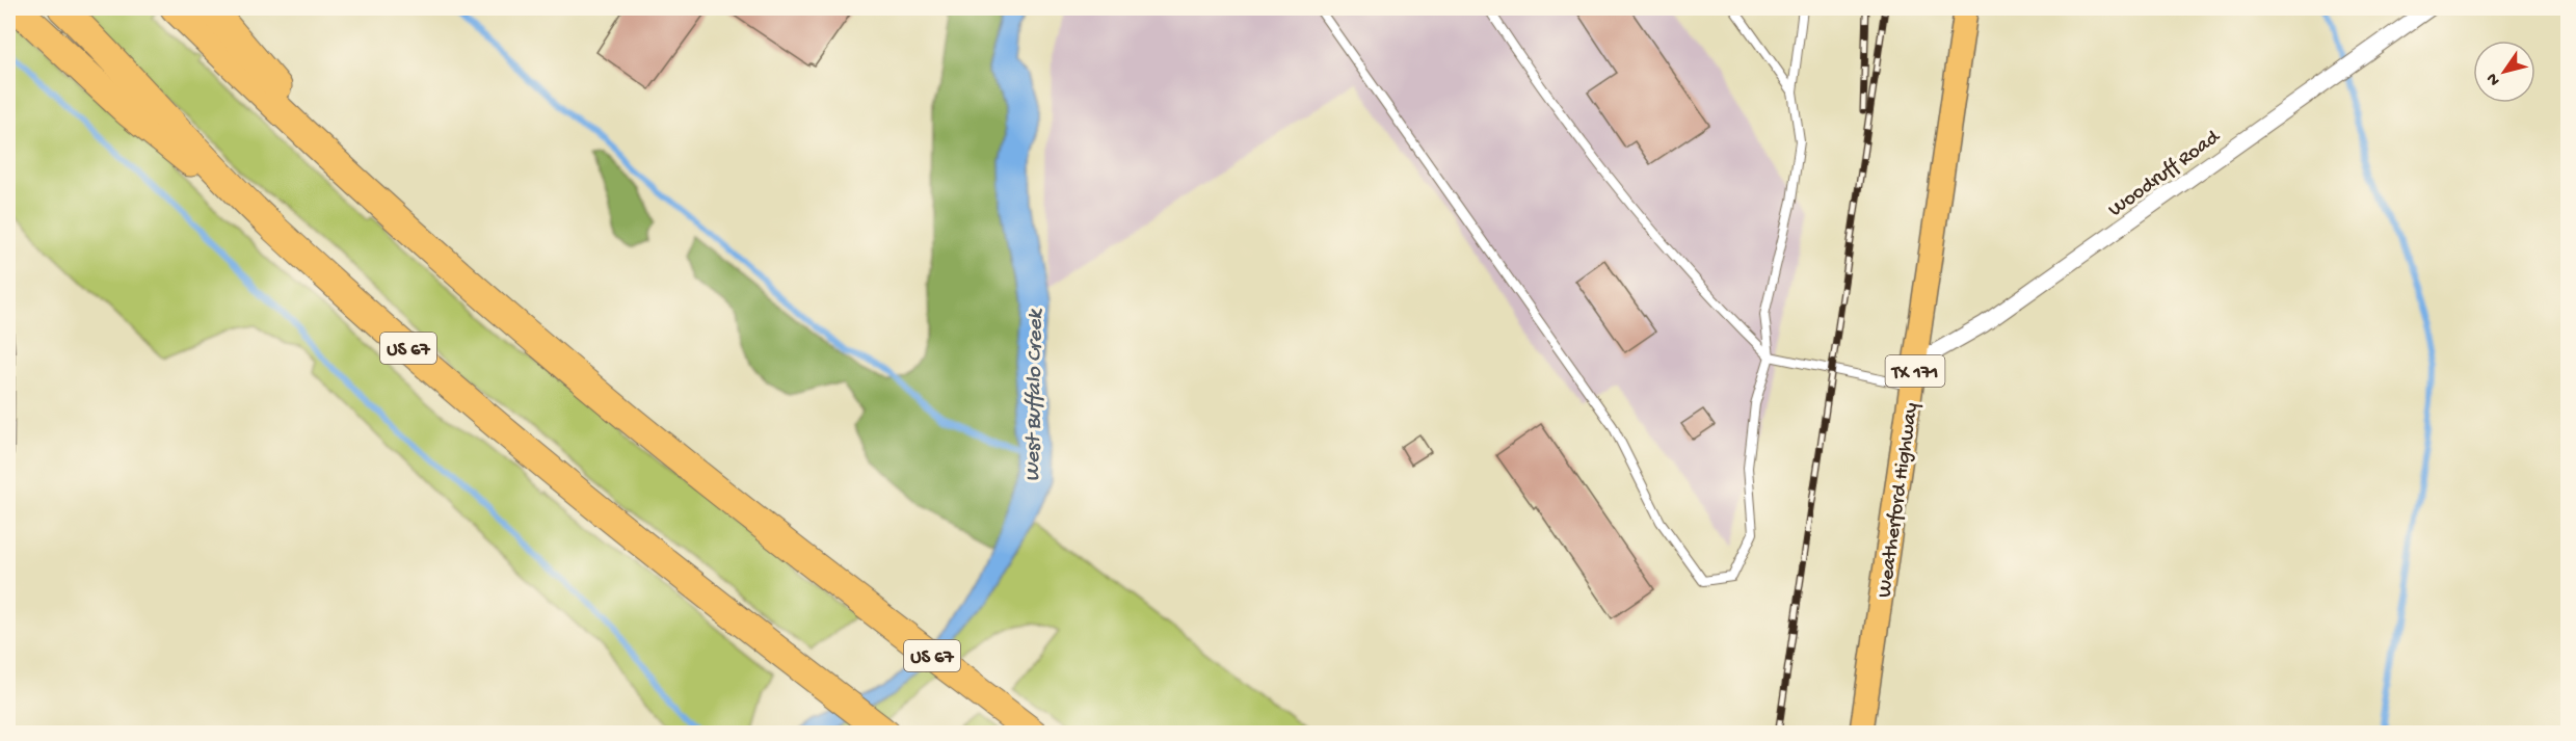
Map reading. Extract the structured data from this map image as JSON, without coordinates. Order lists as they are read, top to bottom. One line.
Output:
{"streets":{"highway":["US 67"],"main road":["TX 171","Weatherford Highway"],"street":["Woodruff Road"]},"crossings":[["Woodruff Road","Weatherford Highway"]],"water":["West Buffalo Creek"],"north":"bottom left"}
